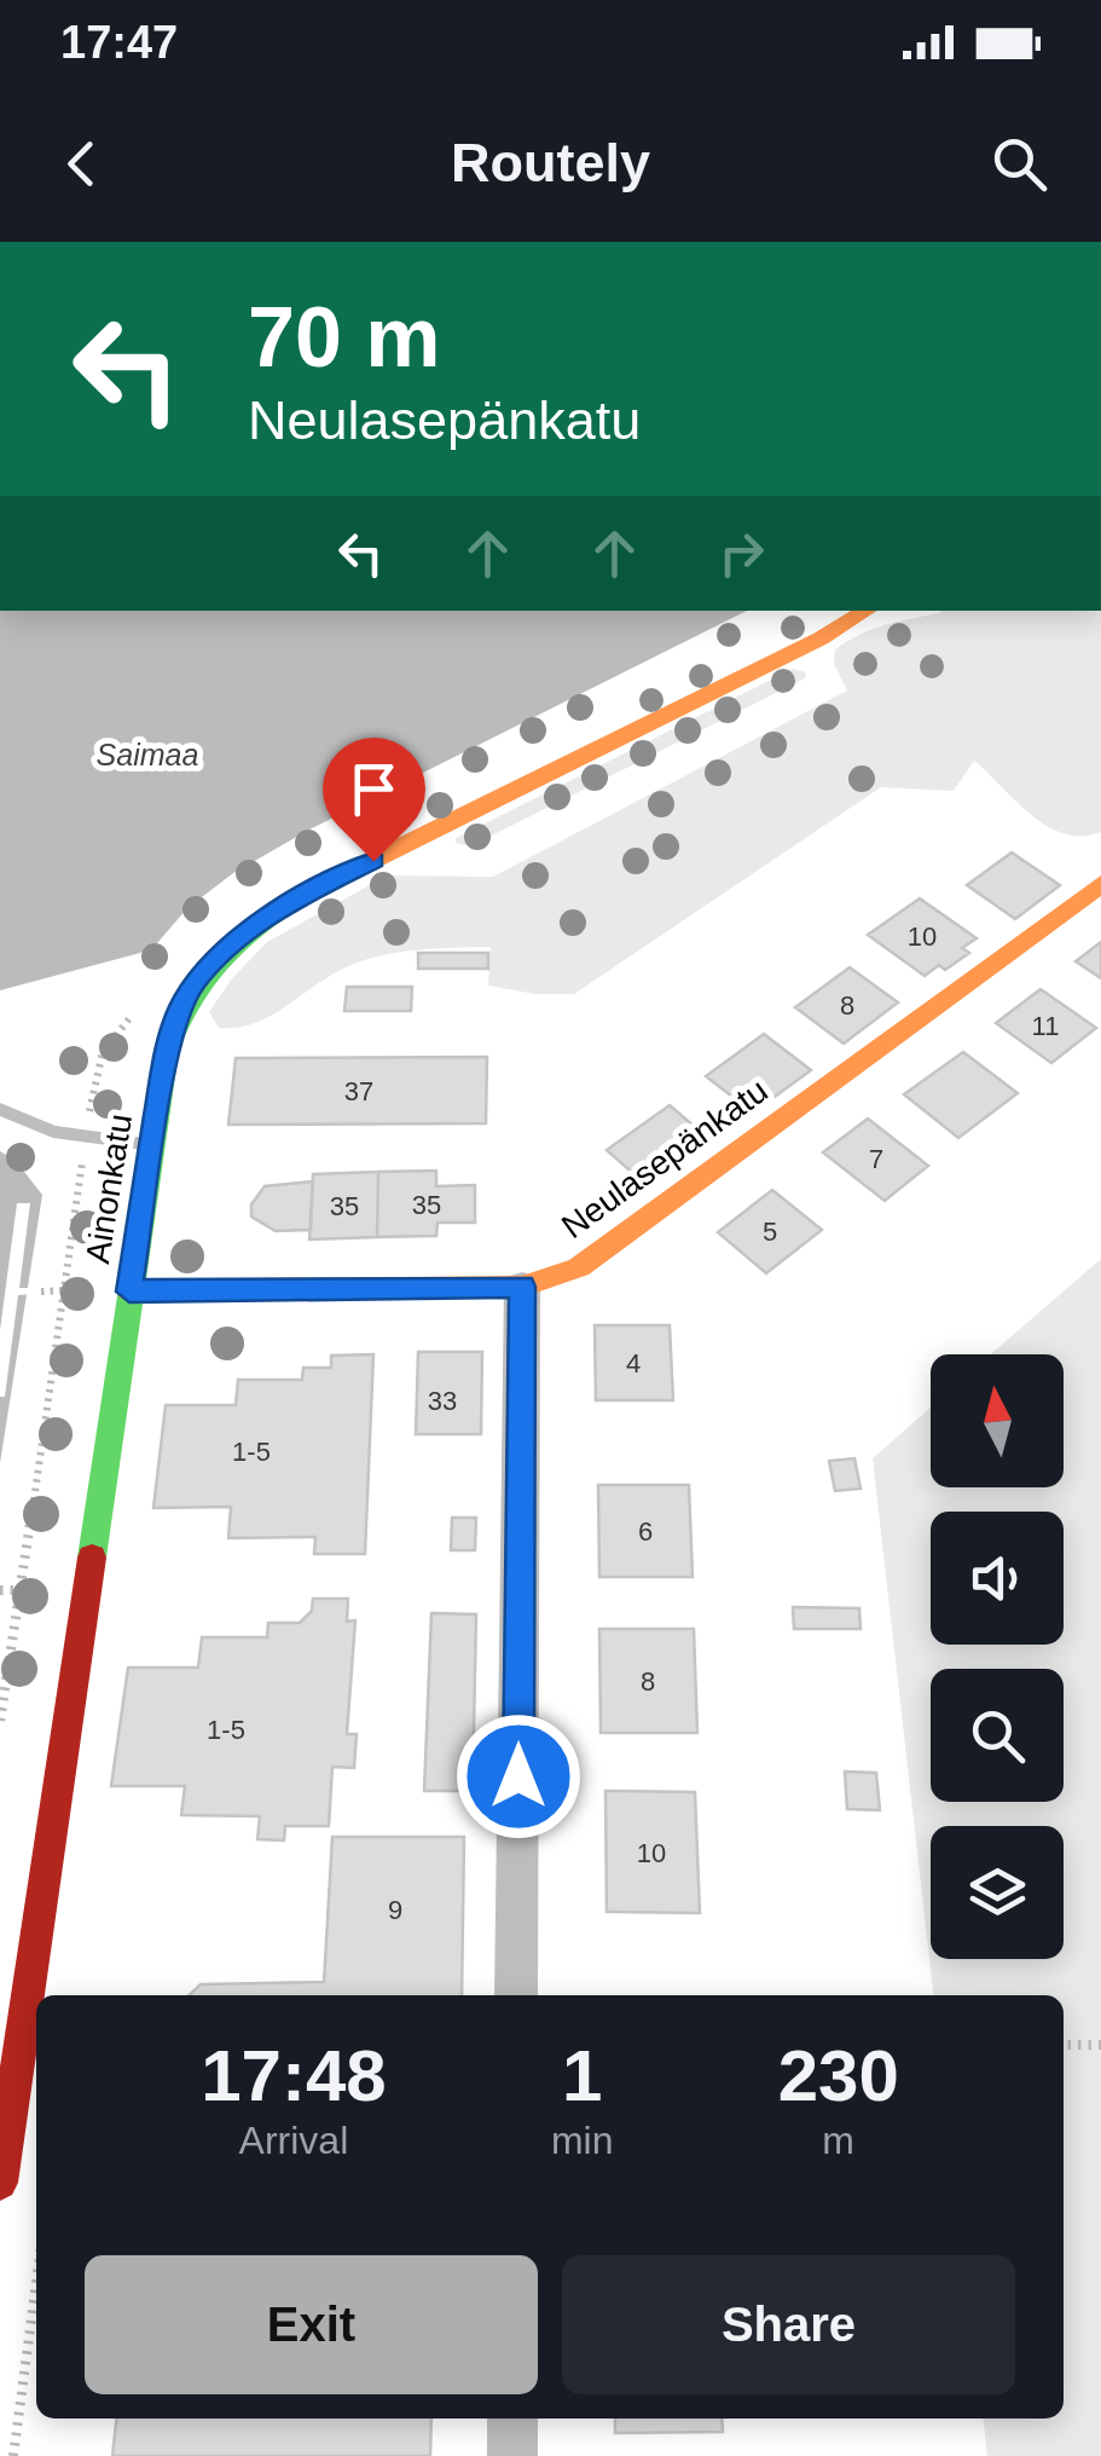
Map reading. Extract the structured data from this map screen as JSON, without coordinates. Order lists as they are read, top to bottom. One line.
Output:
{"streets":{"street":["Neulasepänkatu","Ainonkatu"]},"crossings":[["Neulasepänkatu","Ainonkatu"]],"water":["Saimaa"],"house_numbers":["10","8","11","37","7","35","35","5","4","33","1-5","6","8","1-5","10","9"],"north":"top","page":{"status":"17:47","header":"Routely","turn":["70 m","Neulasepänkatu"],"eta":["17:48","Arrival","1","min","230","m"],"buttons":["Exit","Share"]}}
